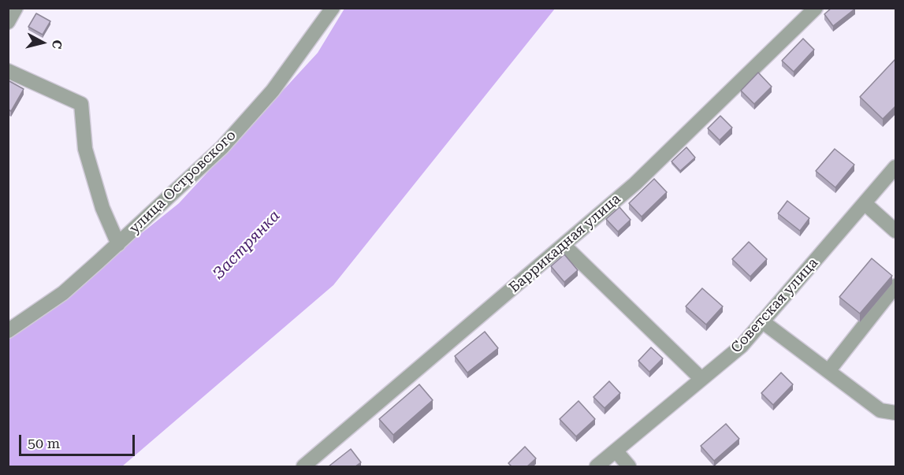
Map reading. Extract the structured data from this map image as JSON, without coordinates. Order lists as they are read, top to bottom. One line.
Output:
{"streets":{"street":["улица Островского","Баррикадная улица","Советская улица"]},"water":["Застрянка"],"scale_bar":"50 m","north":"right"}
